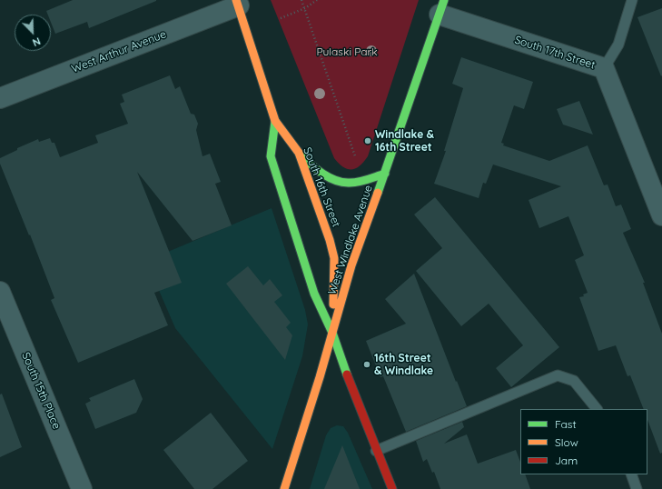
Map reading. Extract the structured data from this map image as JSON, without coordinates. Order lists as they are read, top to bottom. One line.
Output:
{"streets":{"street":["West Arthur Avenue","South 17th Street","South 16th Street","West Windlake Avenue","South 15th Place"]},"crossings":[["West Arthur Avenue","South 16th Street"],["South 17th Street","West Windlake Avenue"],["South 16th Street","West Windlake Avenue"]],"parks":["Pulaski Park"],"places":["Windlake & 16th Street","16th Street & Windlake"],"legend":["Fast","Slow","Jam"],"north":"bottom right"}
